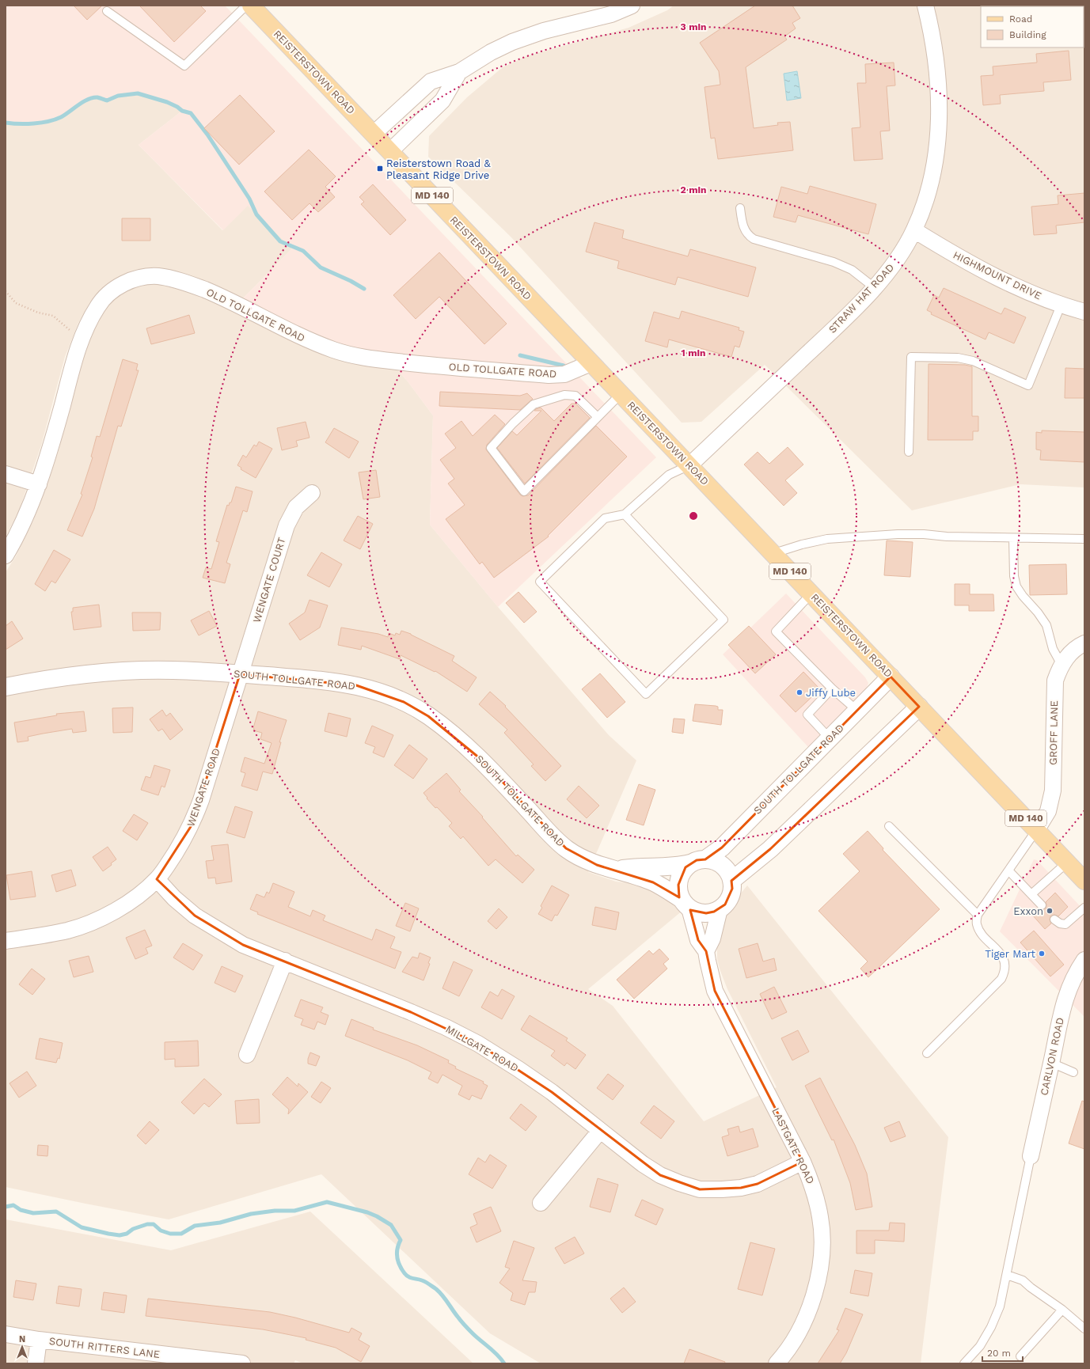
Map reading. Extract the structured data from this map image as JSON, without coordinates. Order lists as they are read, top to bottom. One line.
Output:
{"streets":{"main road":["REISTERSTOWN ROAD","MD 140"],"street":["HIGHMOUNT DRIVE","STRAW HAT ROAD","OLD TOLLGATE ROAD","WENGATE COURT","SOUTH TOLLGATE ROAD","GROFF LANE","WENGATE ROAD","MILLGATE ROAD","CARLVON ROAD","LASTGATE ROAD","SOUTH RITTERS LANE"]},"crossings":[["REISTERSTOWN ROAD","STRAW HAT ROAD"],["REISTERSTOWN ROAD","OLD TOLLGATE ROAD"],["REISTERSTOWN ROAD","SOUTH TOLLGATE ROAD"],["REISTERSTOWN ROAD","GROFF LANE"],["HIGHMOUNT DRIVE","STRAW HAT ROAD"],["WENGATE COURT","SOUTH TOLLGATE ROAD"],["WENGATE COURT","WENGATE ROAD"],["SOUTH TOLLGATE ROAD","WENGATE ROAD"],["SOUTH TOLLGATE ROAD","LASTGATE ROAD"],["WENGATE ROAD","MILLGATE ROAD"],["MILLGATE ROAD","LASTGATE ROAD"]],"places":{"transit":["Reisterstown Road & Pleasant Ridge Drive"],"other":["Jiffy Lube","Exxon","Tiger Mart"]},"legend":["Road","Building"],"scale_bar":"20 m","north":"top","rings":["3 min","2 min","1 min"]}
